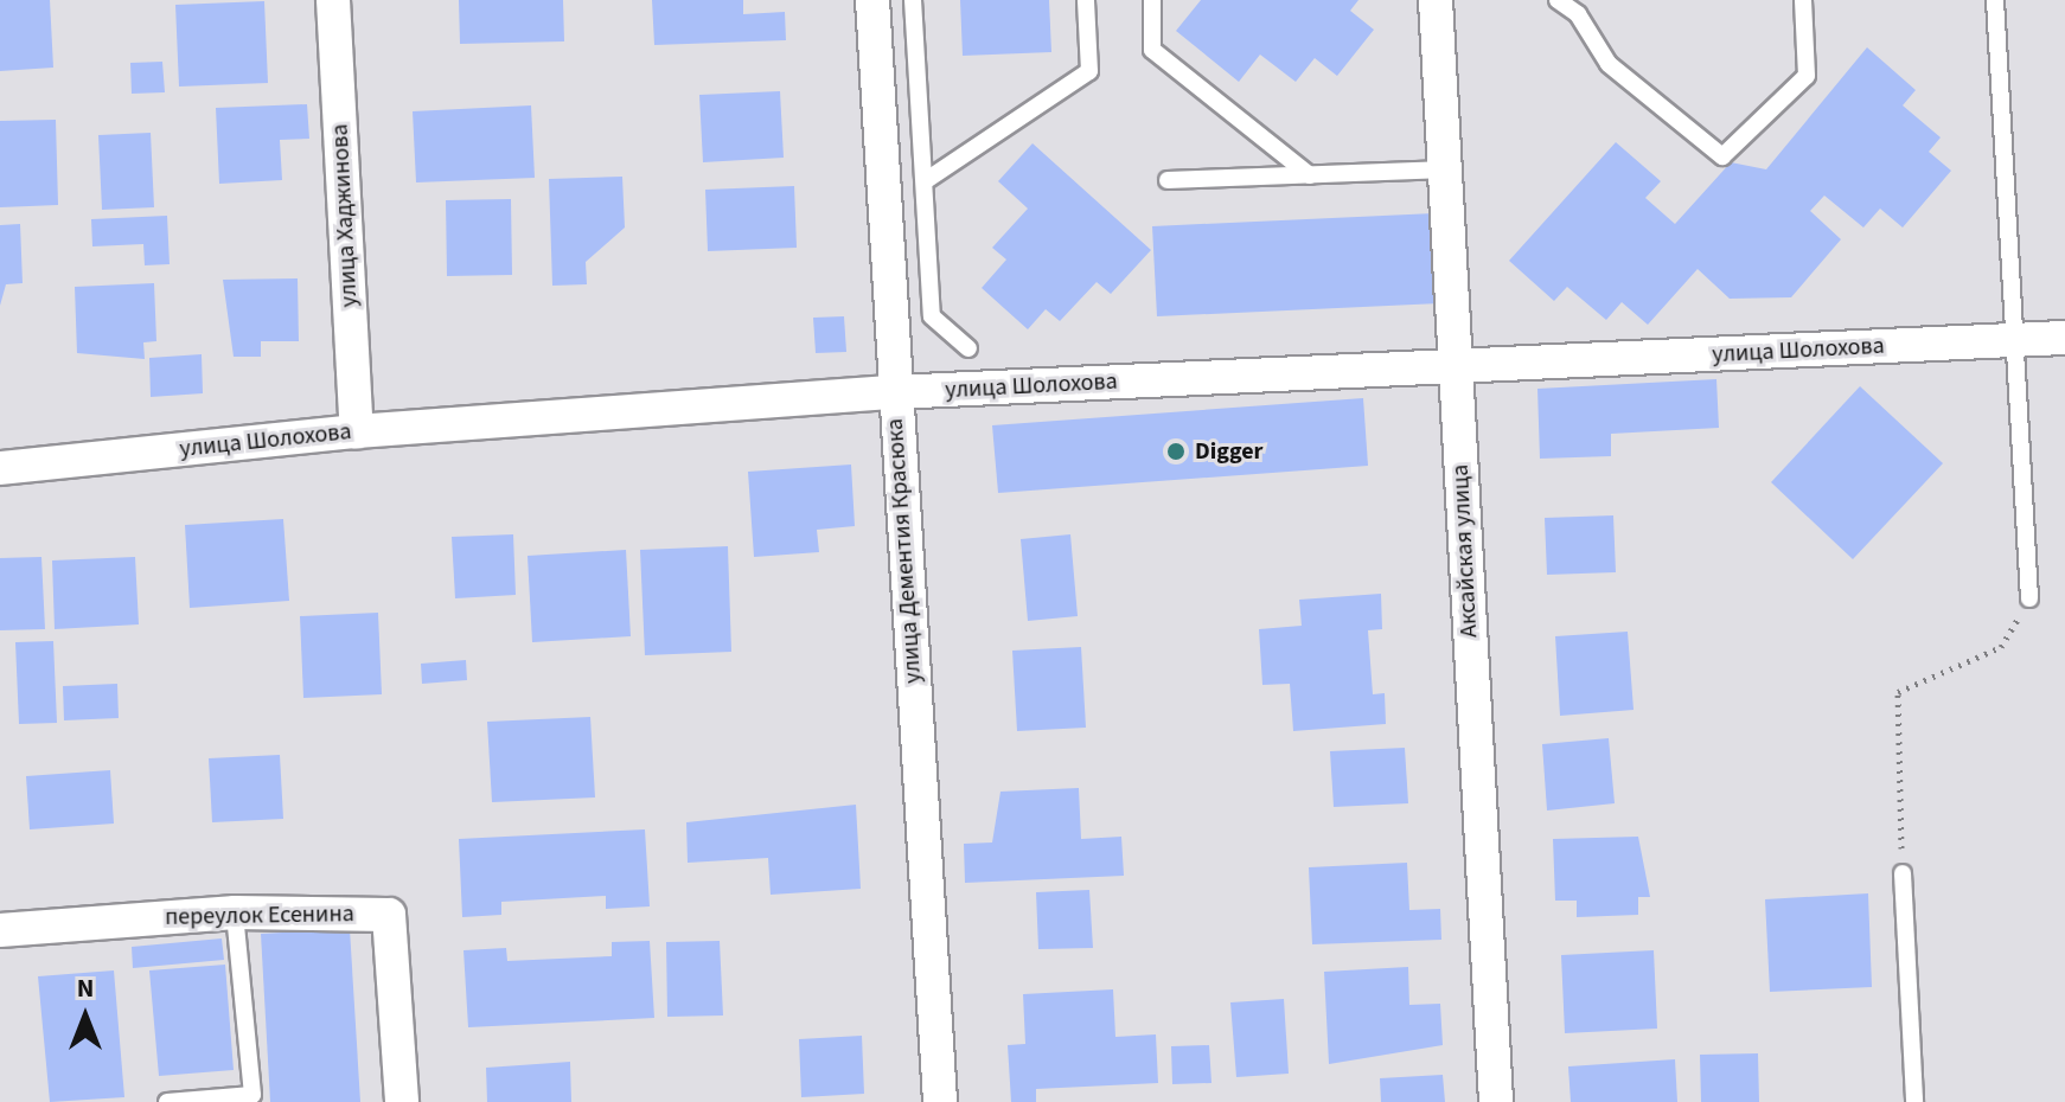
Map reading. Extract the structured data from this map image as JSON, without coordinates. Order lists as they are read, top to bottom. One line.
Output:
{"streets":{"street":["улица Хаджинова","улица Шолохова","улица Дементия Красюка","Аксайская улица","переулок Есенина"]},"crossings":[["улица Хаджинова","улица Шолохова"],["улица Шолохова","улица Дементия Красюка"],["улица Шолохова","Аксайская улица"]],"places":["Digger"],"north":"top"}
